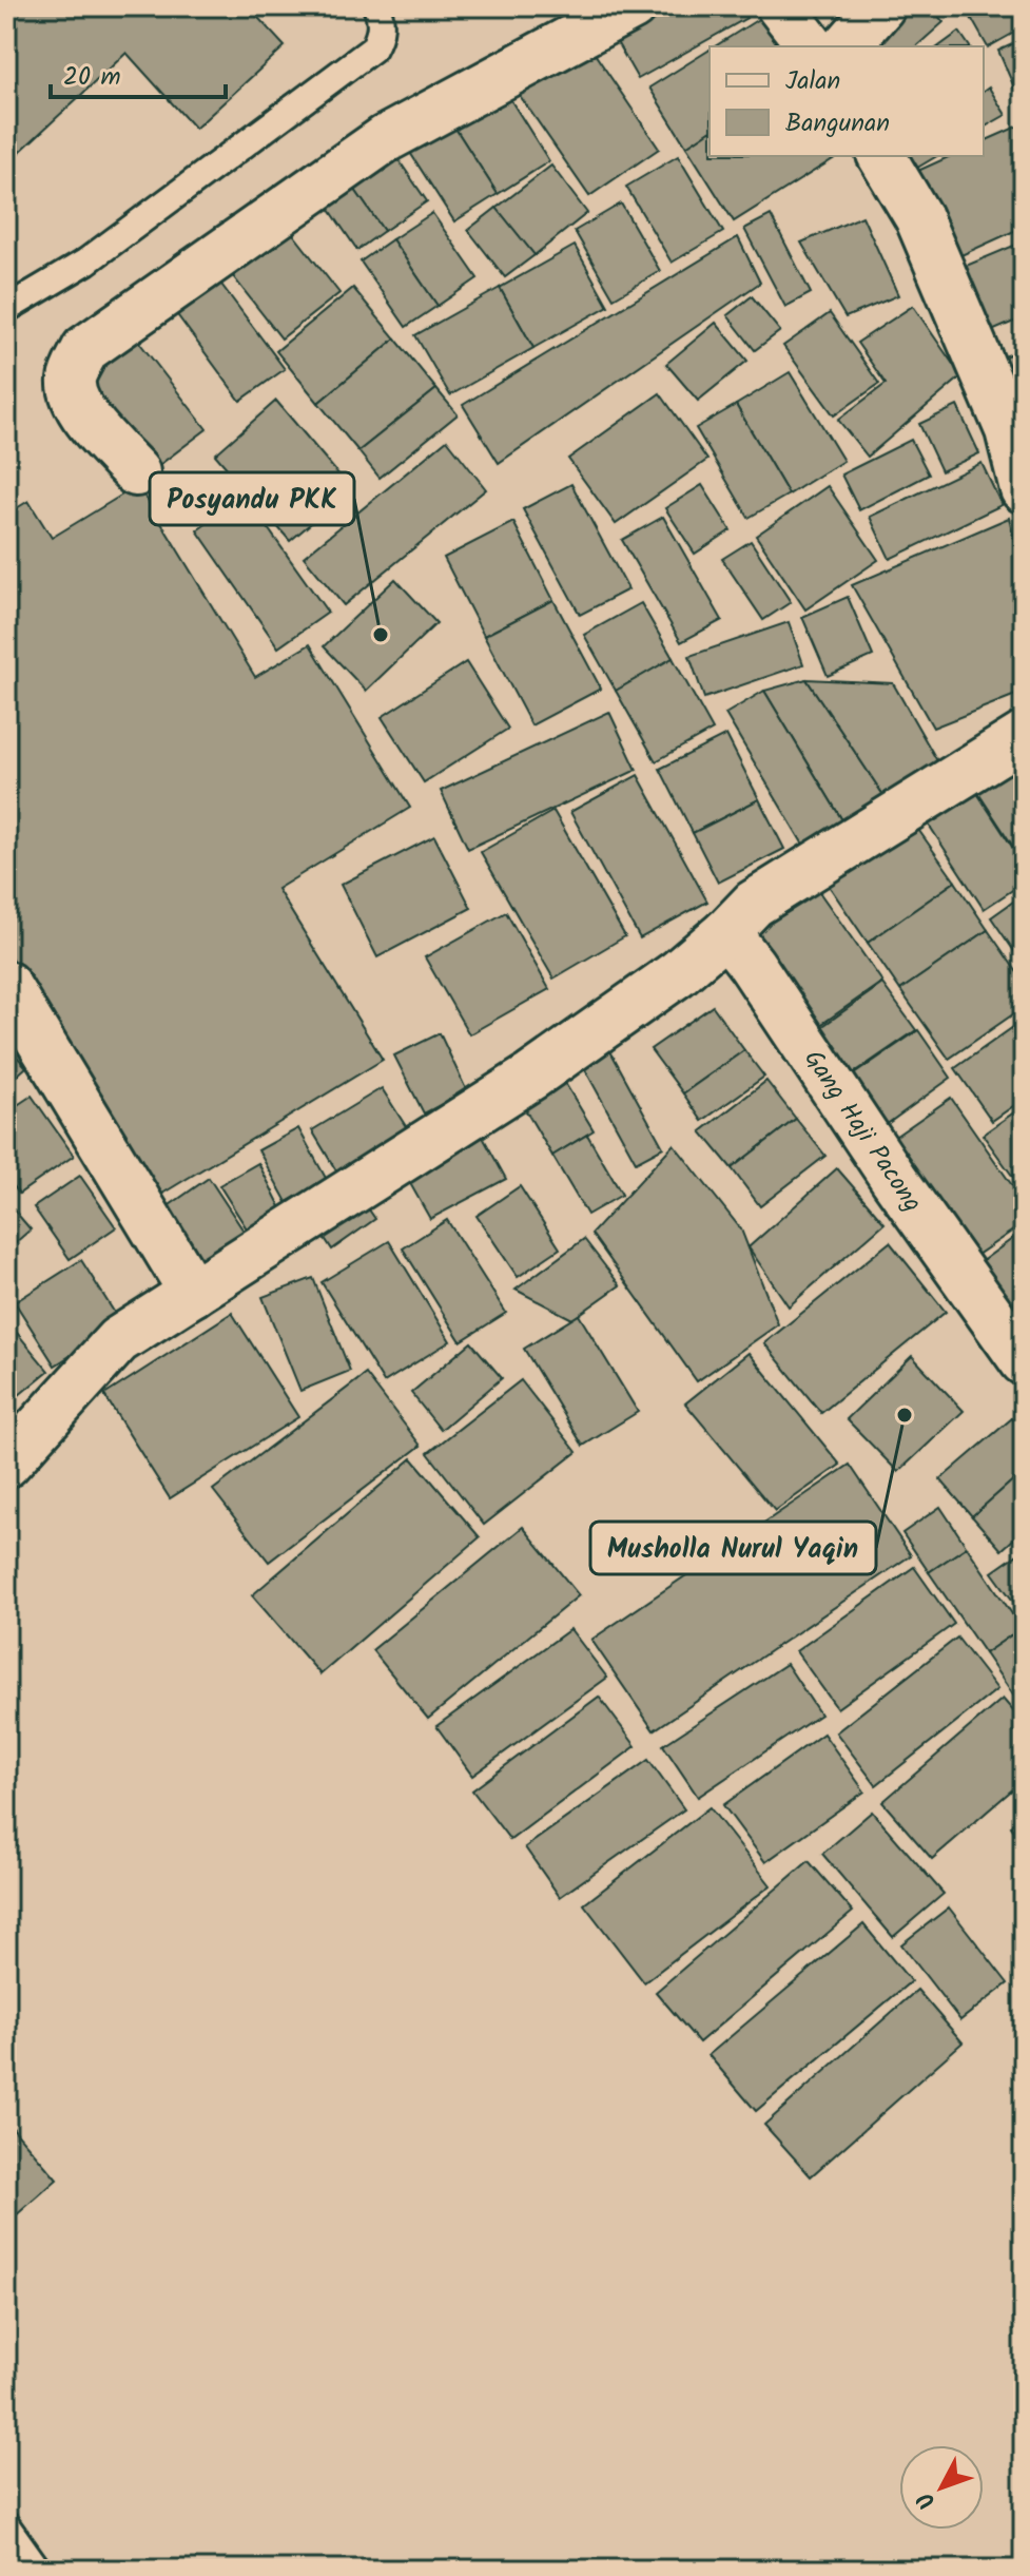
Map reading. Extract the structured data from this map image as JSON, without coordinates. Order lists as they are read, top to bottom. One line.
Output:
{"streets":{"street":["Gang Haji Pacong"]},"places":["Posyandu PKK","Musholla Nurul Yaqin"],"legend":["Jalan","Bangunan"],"scale_bar":"20 m","north":"bottom left"}
